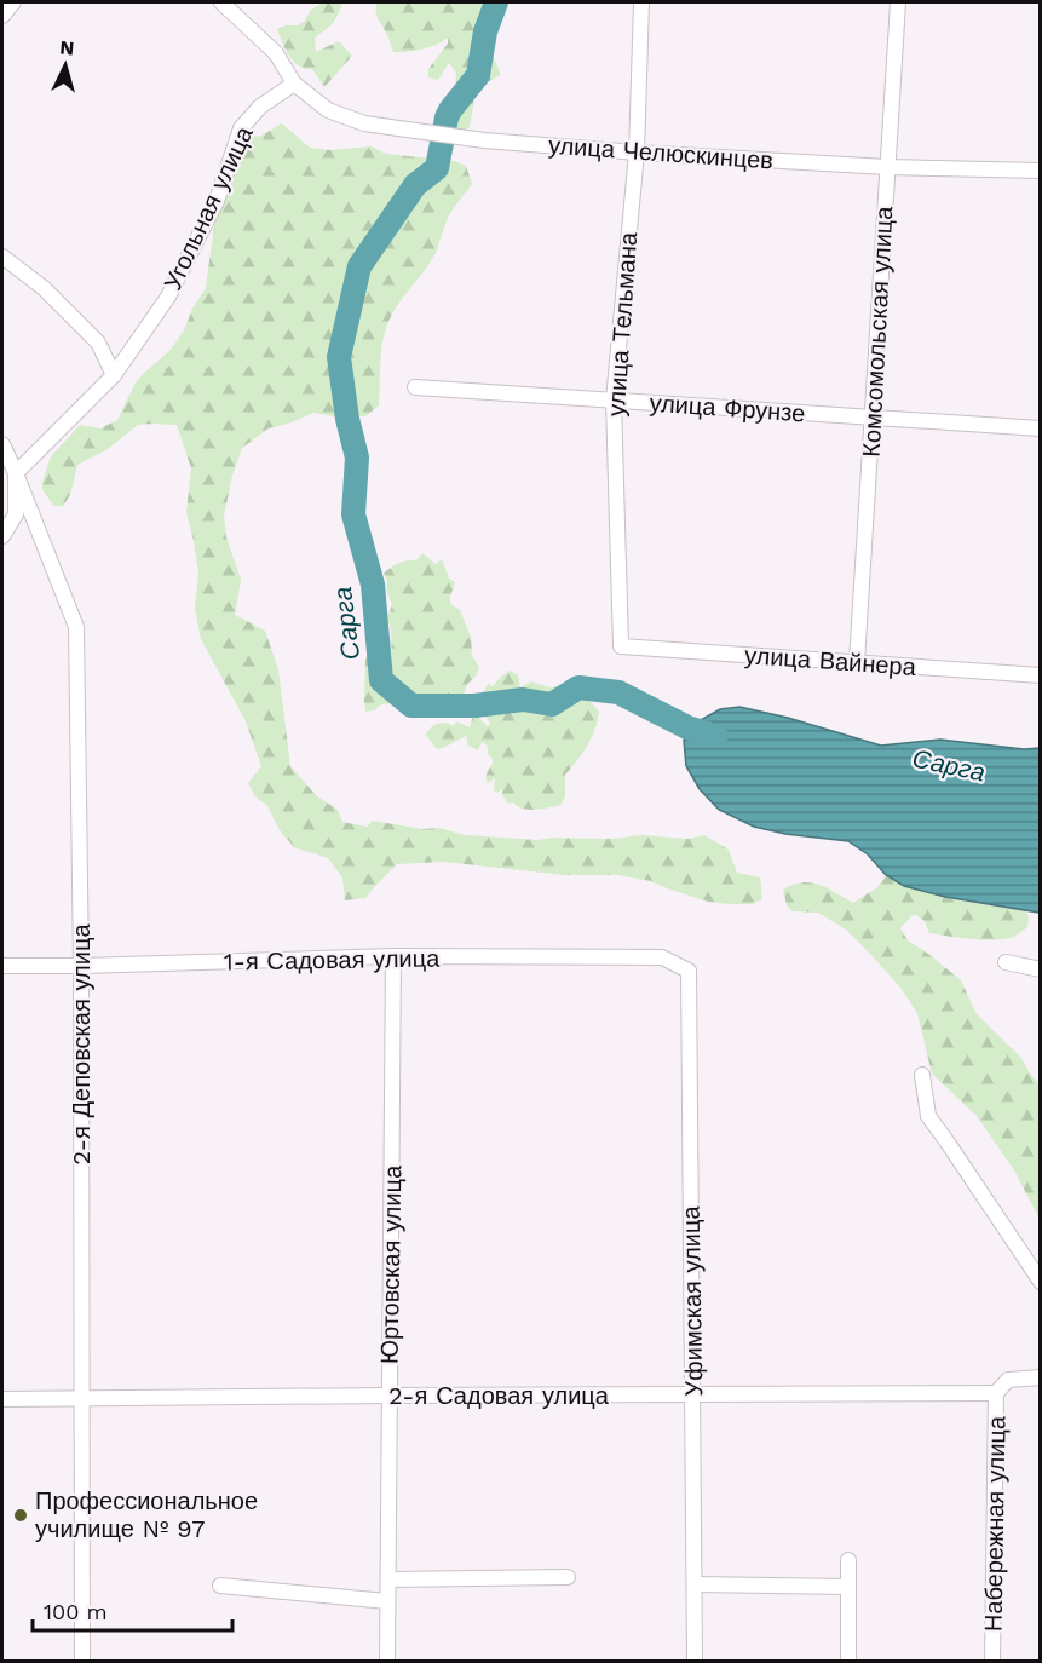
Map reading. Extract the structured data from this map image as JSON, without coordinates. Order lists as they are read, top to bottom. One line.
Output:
{"streets":{"street":["улица Челюскинцев","Угольная улица","улица Тельмана","Комсомольская улица","улица Фрунзе","улица Вайнера","1-я Садовая улица","2-я Деповская улица","Юртовская улица","Уфимская улица","2-я Садовая улица","Набережная улица"]},"crossings":[["улица Челюскинцев","Угольная улица"],["улица Челюскинцев","улица Тельмана"],["улица Челюскинцев","Комсомольская улица"],["Угольная улица","2-я Деповская улица"],["улица Тельмана","улица Фрунзе"],["улица Тельмана","улица Вайнера"],["Комсомольская улица","улица Фрунзе"],["Комсомольская улица","улица Вайнера"],["1-я Садовая улица","2-я Деповская улица"],["1-я Садовая улица","Юртовская улица"],["1-я Садовая улица","Уфимская улица"],["2-я Деповская улица","2-я Садовая улица"],["Юртовская улица","2-я Садовая улица"],["Уфимская улица","2-я Садовая улица"],["2-я Садовая улица","Набережная улица"]],"water":["Сарга"],"places":["Профессиональное училище № 97"],"scale_bar":"100 m","north":"top"}
